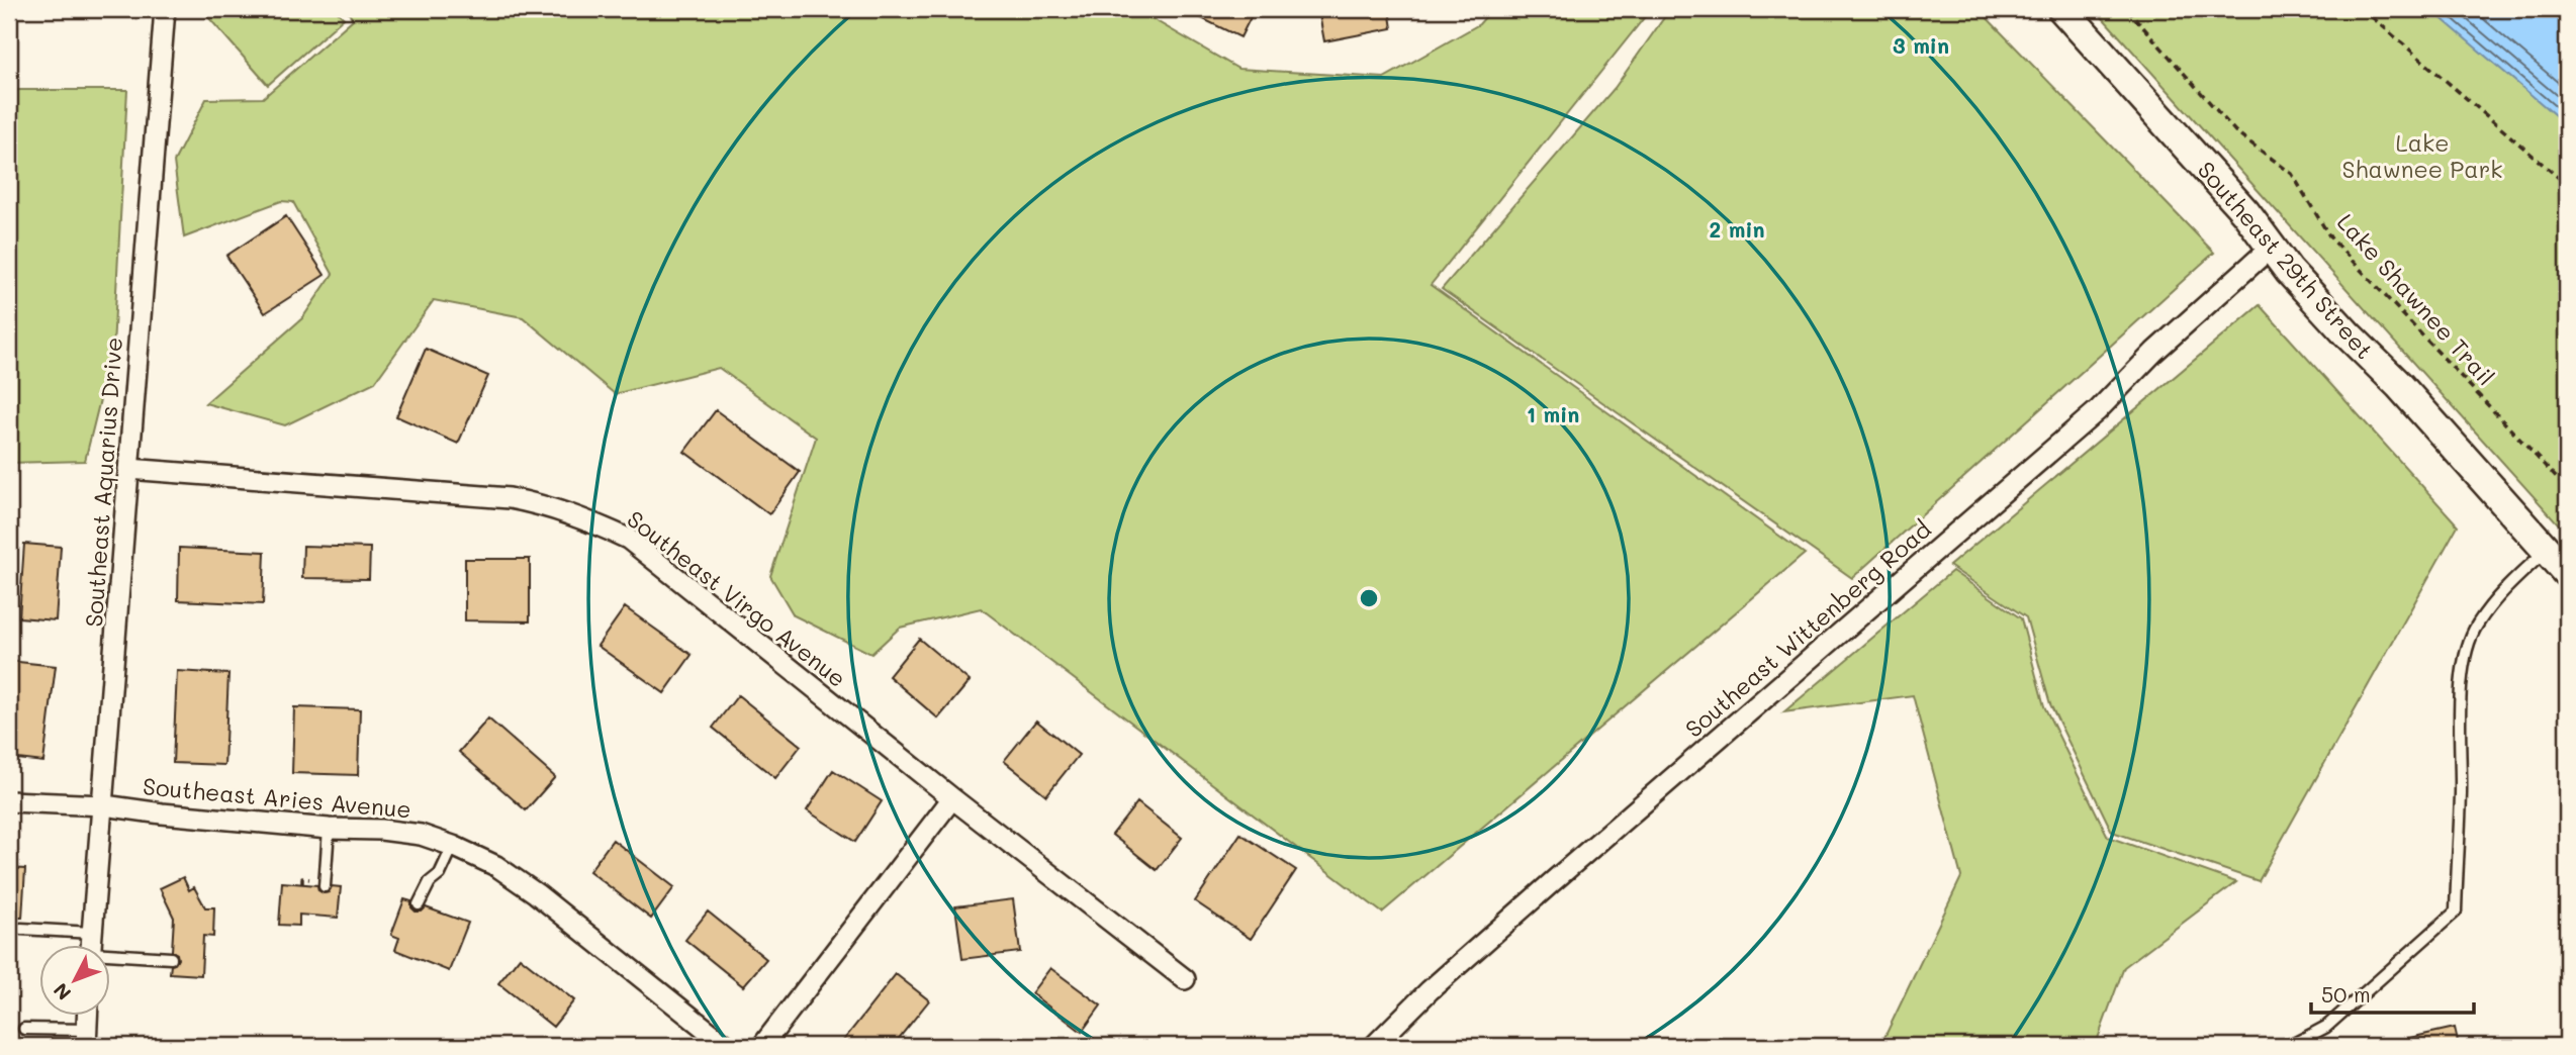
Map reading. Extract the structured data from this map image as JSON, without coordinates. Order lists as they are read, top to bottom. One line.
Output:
{"streets":{"main road":["Southeast 29th Street"],"street":["Southeast Aquarius Drive","Southeast Virgo Avenue","Southeast Wittenberg Road","Southeast Aries Avenue"],"path":["Lake Shawnee Trail"]},"crossings":[["Southeast 29th Street","Southeast Wittenberg Road"],["Southeast Aquarius Drive","Southeast Virgo Avenue"],["Southeast Aquarius Drive","Southeast Aries Avenue"]],"parks":["Lake Shawnee Park"],"scale_bar":"50 m","north":"bottom left","rings":["3 min","2 min","1 min"]}
